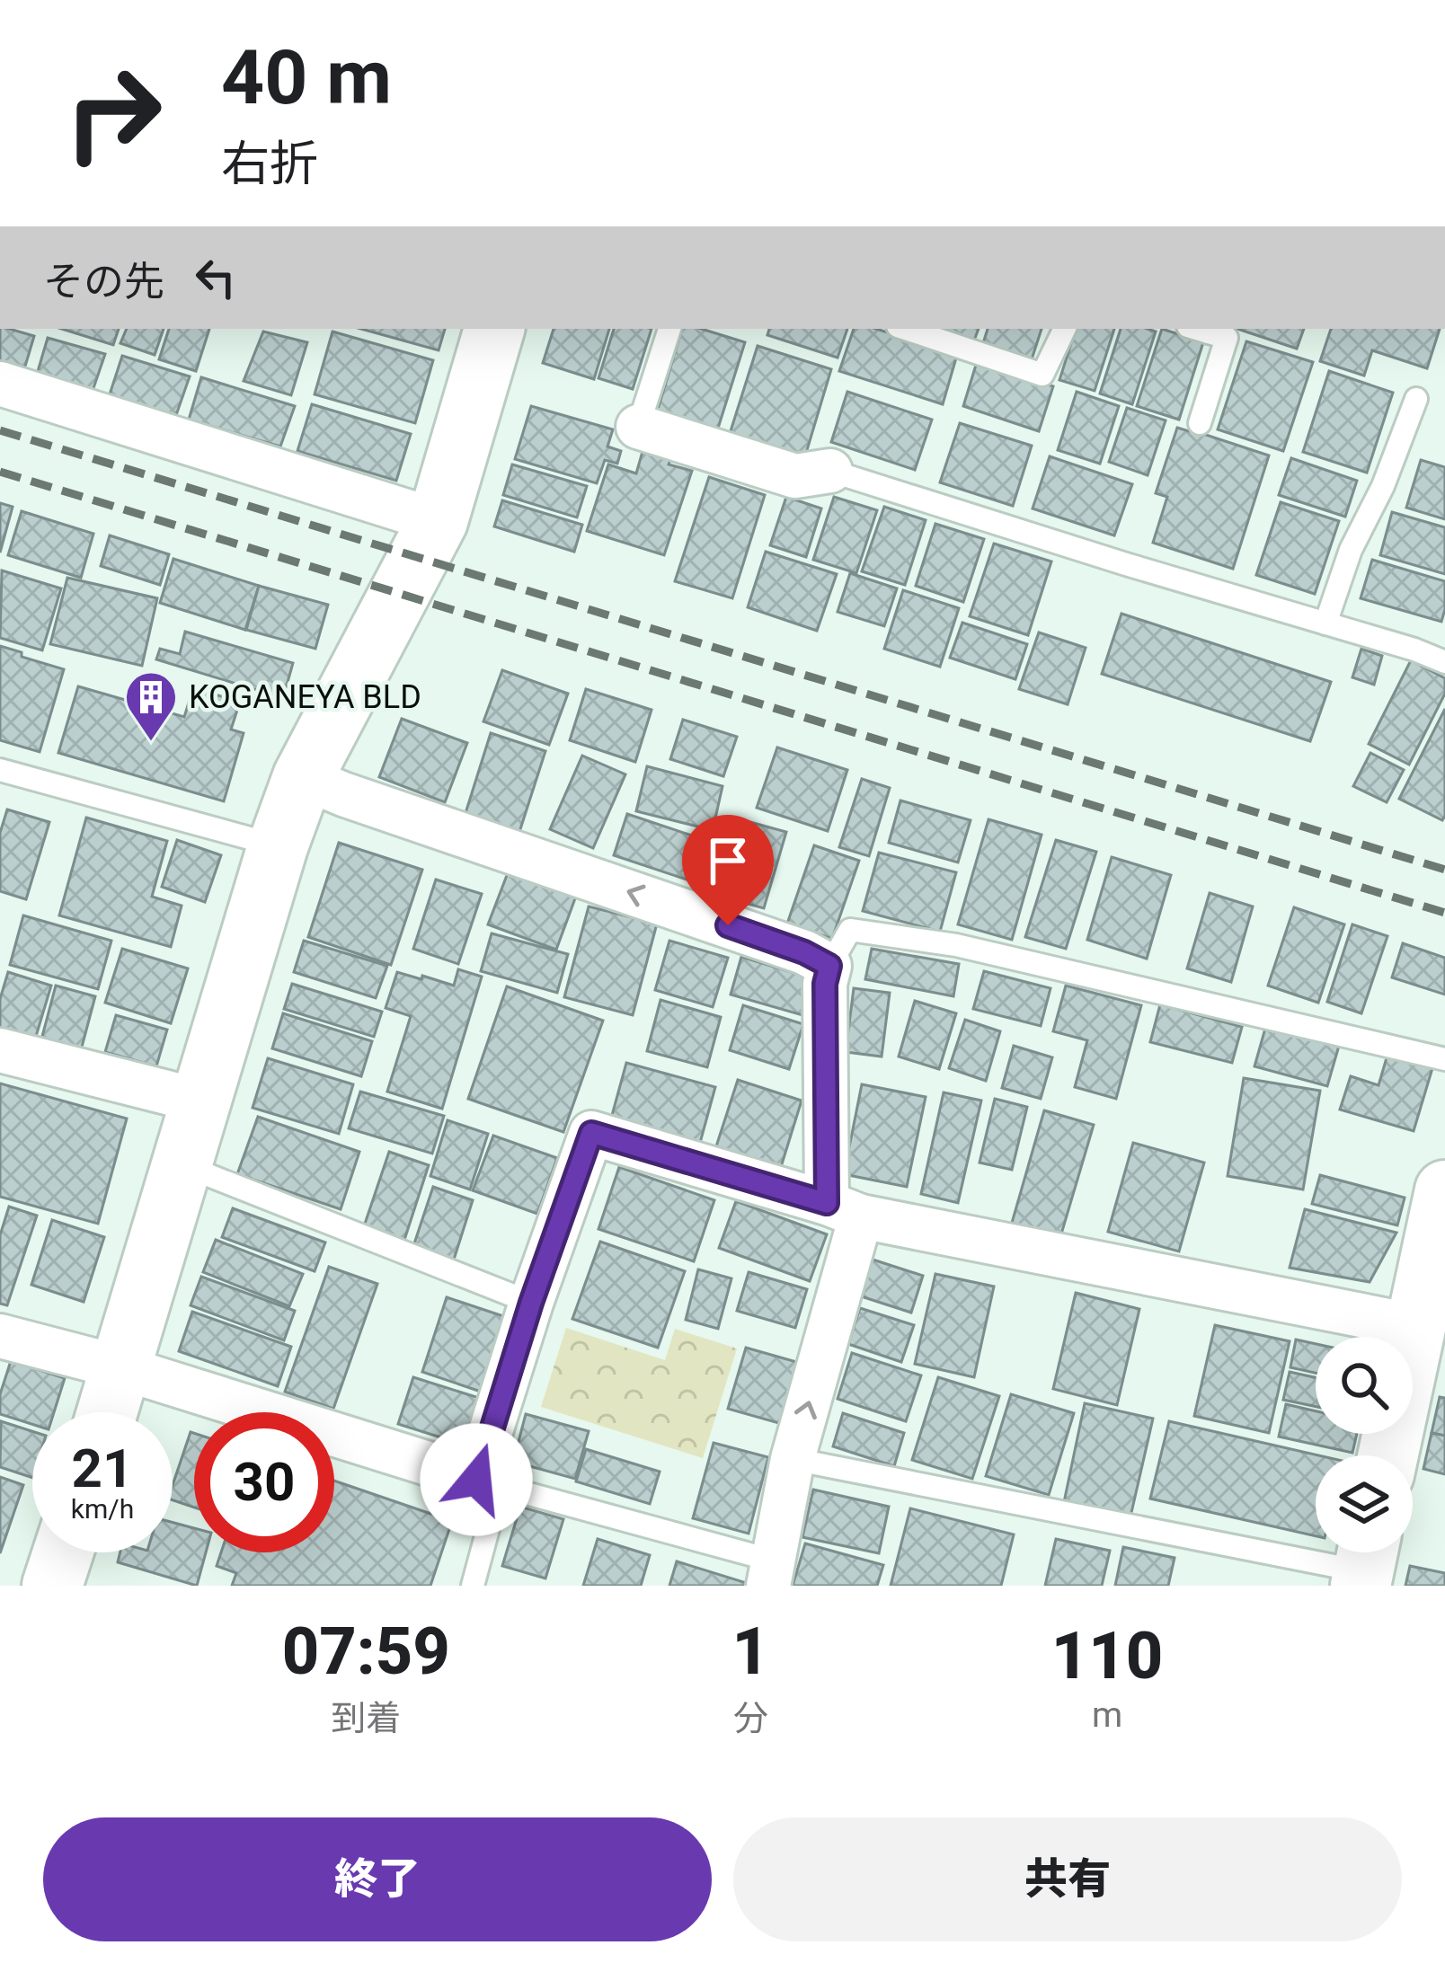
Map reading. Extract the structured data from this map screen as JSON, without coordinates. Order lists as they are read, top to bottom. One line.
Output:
{"places":{"building":["KOGANEYA BLD"]},"page":{"turn":["40 m","右折"],"then":"その先","speed":"21 km/h","limit":"30","eta":["07:59","到着","1","分","110","m"],"buttons":["終了","共有"]}}
